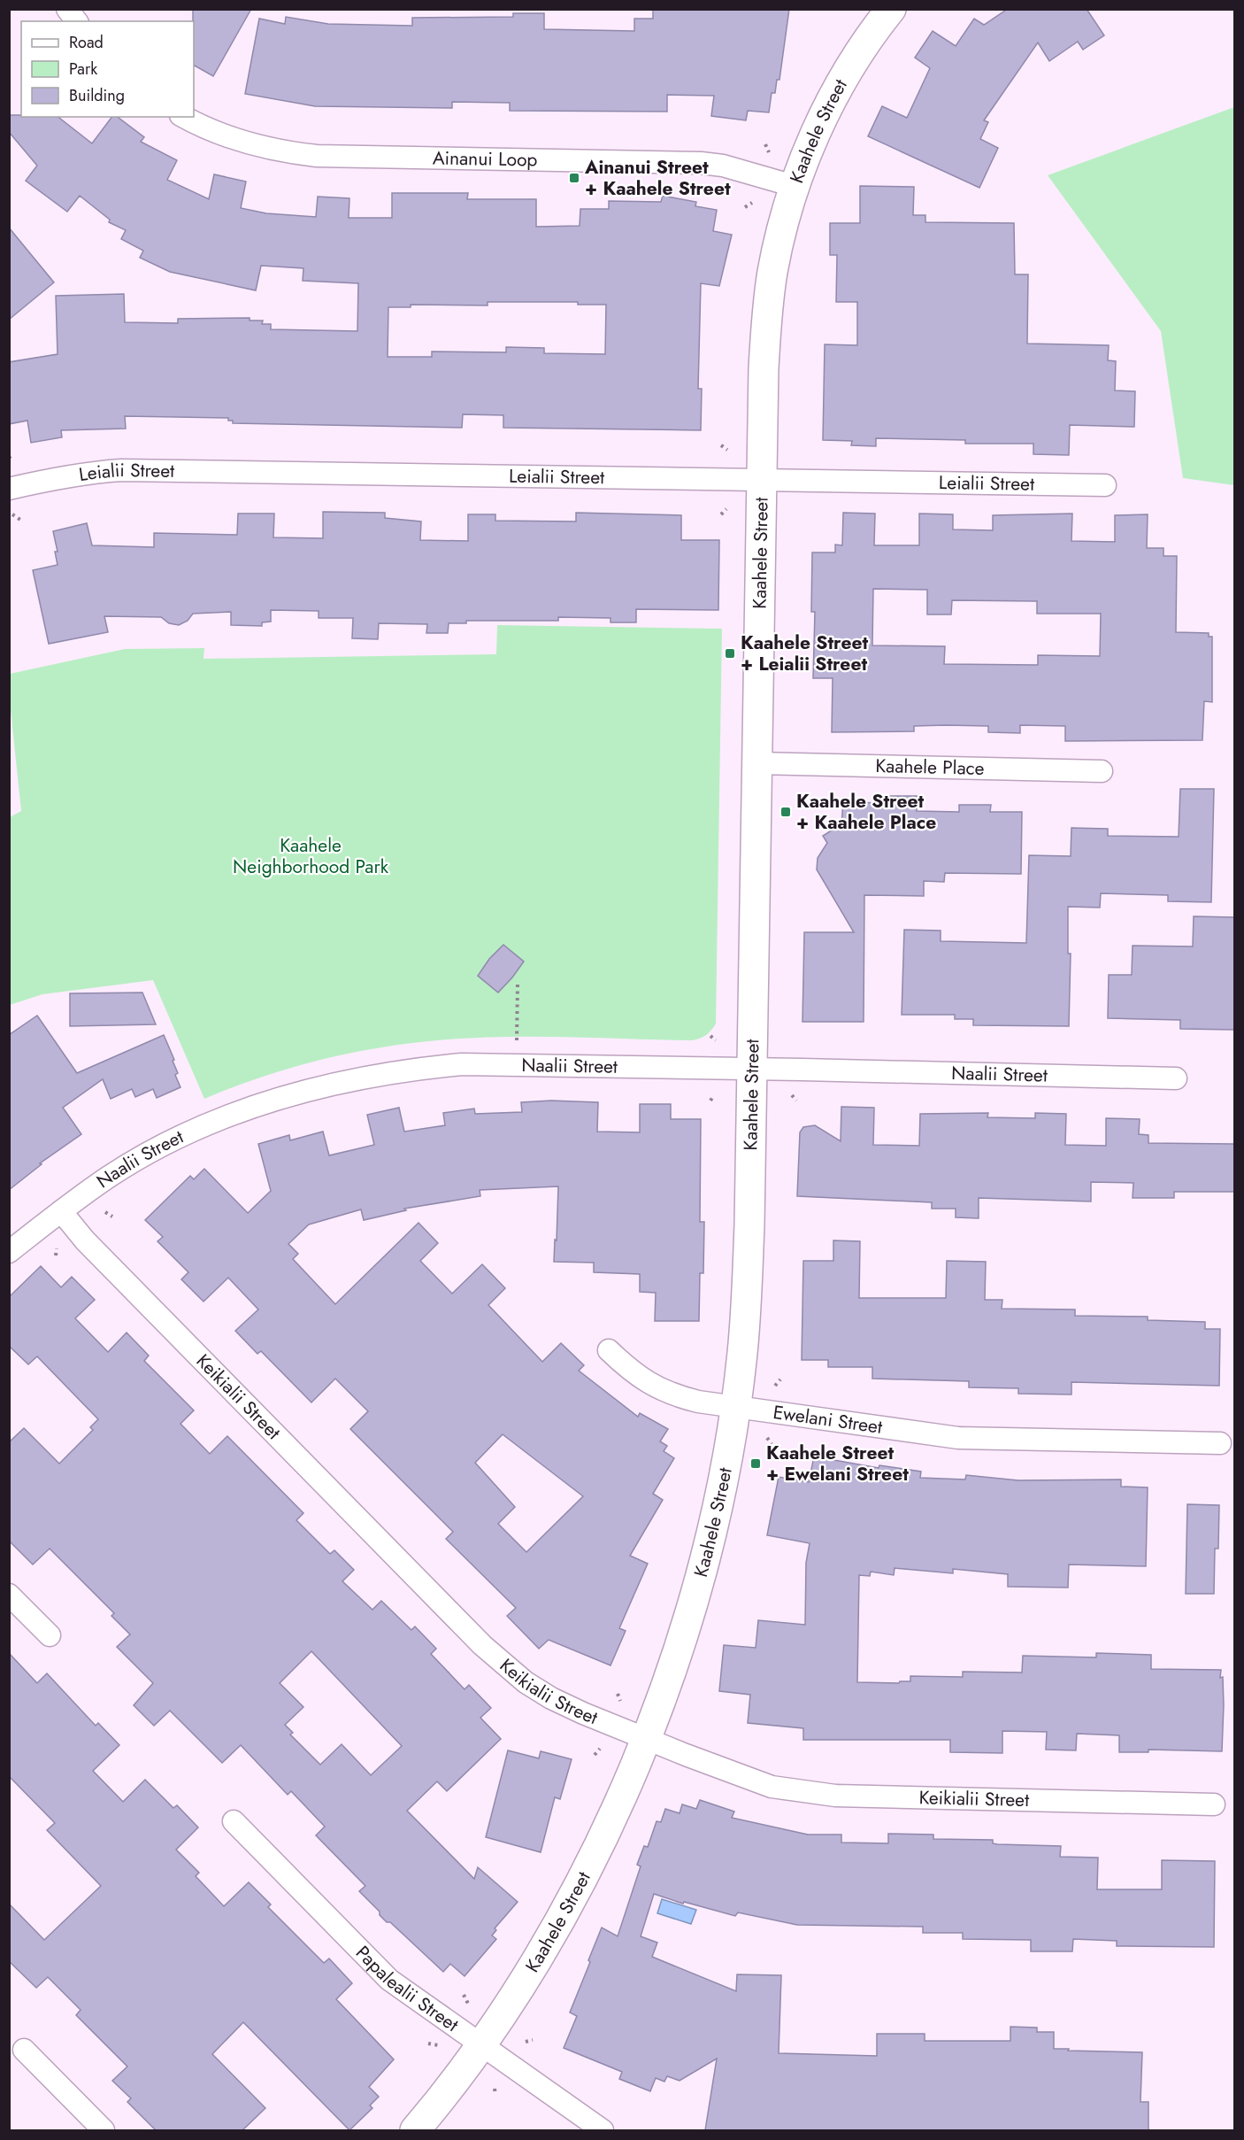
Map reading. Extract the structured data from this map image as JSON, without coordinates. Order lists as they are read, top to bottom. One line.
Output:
{"streets":{"street":["Kaahele Street","Ainanui Loop","Leialii Street","Kaahele Place","Naalii Street","Keikialii Street","Ewelani Street","Papalealii Street"]},"crossings":[["Kaahele Street","Ainanui Loop"],["Kaahele Street","Leialii Street"],["Kaahele Street","Kaahele Place"],["Kaahele Street","Naalii Street"],["Kaahele Street","Keikialii Street"],["Kaahele Street","Ewelani Street"],["Kaahele Street","Papalealii Street"],["Naalii Street","Keikialii Street"]],"parks":["Kaahele Neighborhood Park"],"places":{"transit":["Ainanui Street + Kaahele Street","Kaahele Street + Leialii Street","Kaahele Street + Kaahele Place","Kaahele Street + Ewelani Street"]},"legend":["Road","Park","Building"]}
